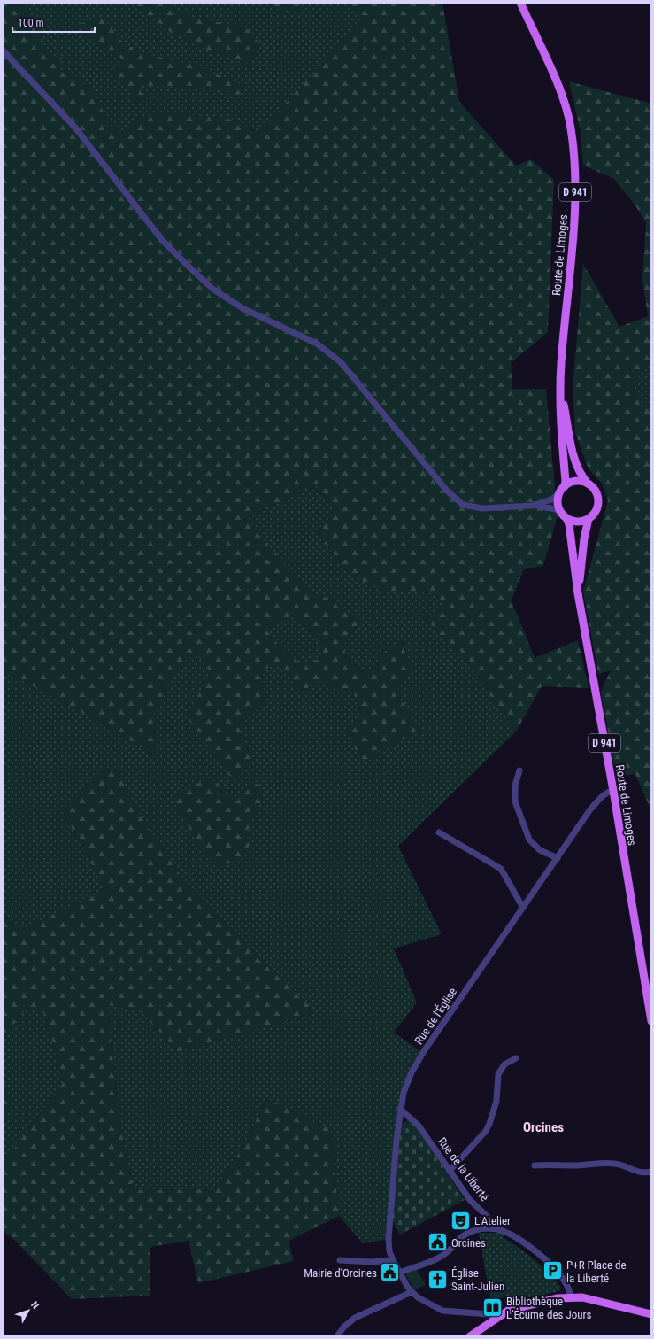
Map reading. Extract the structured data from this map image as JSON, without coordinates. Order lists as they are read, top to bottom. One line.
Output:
{"streets":{"main road":["D 941","Route de Limoges"],"street":["Rue de l'Église","Rue de la Liberté"]},"crossings":[["Route de Limoges","Rue de l'Église"],["Rue de l'Église","Rue de la Liberté"]],"districts":["Orcines"],"places":{"theatre":["L'Atelier"],"public building":["Orcines","Mairie d'Orcines"],"parking":["P+R Place de la Liberté"],"church":["Église Saint-Julien"],"library":["Bibliothèque L'Écume des Jours"]},"scale_bar":"100 m","north":"top right"}
